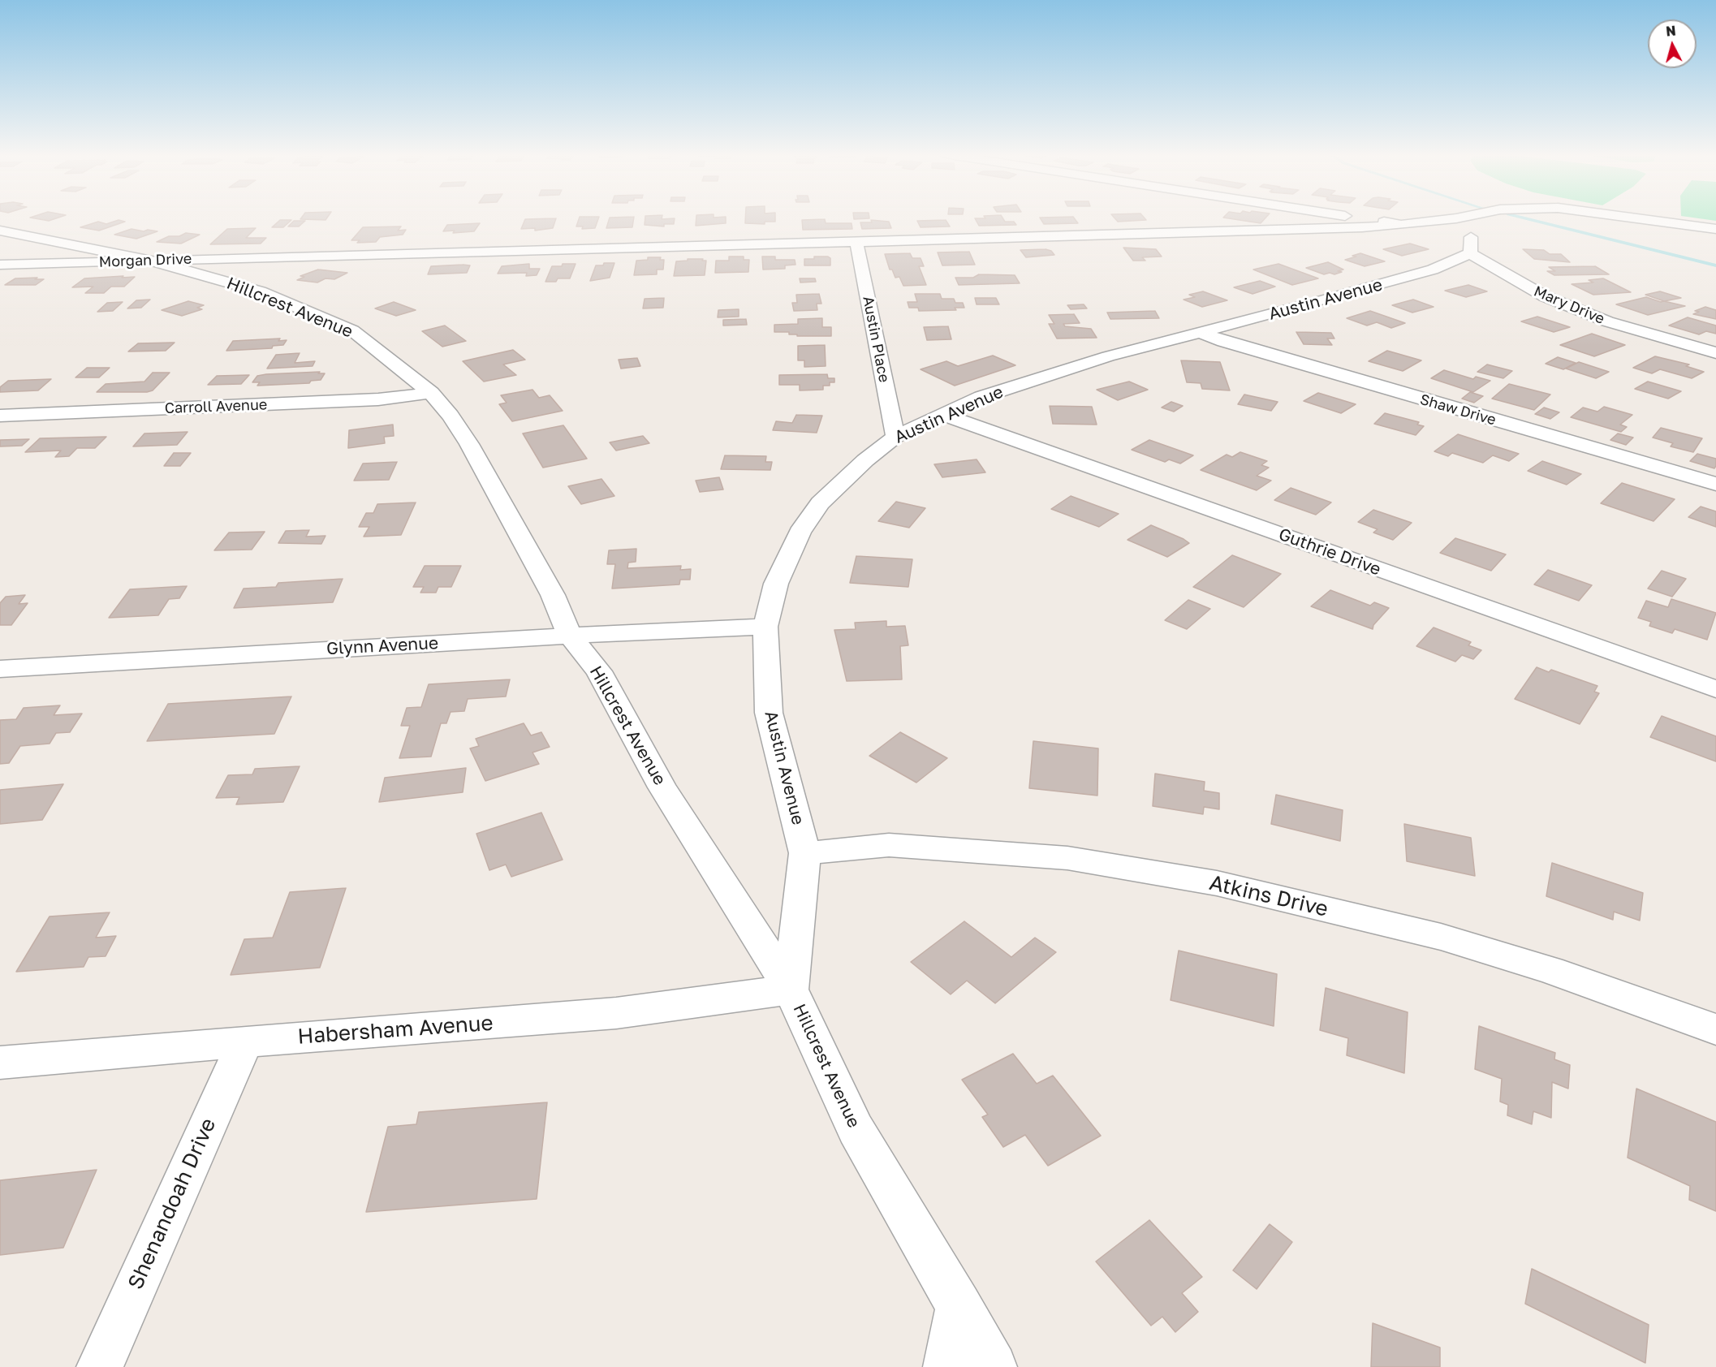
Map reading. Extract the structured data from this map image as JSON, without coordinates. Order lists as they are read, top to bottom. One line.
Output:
{"streets":{"street":["Morgan Drive","Austin Avenue","Mary Drive","Hillcrest Avenue","Austin Place","Carroll Avenue","Shaw Drive","Guthrie Drive","Glynn Avenue","Atkins Drive","Habersham Avenue","Shenandoah Drive"]},"crossings":[["Morgan Drive","Hillcrest Avenue"],["Morgan Drive","Austin Place"],["Austin Avenue","Mary Drive"],["Austin Avenue","Hillcrest Avenue"],["Austin Avenue","Austin Place"],["Austin Avenue","Shaw Drive"],["Austin Avenue","Guthrie Drive"],["Austin Avenue","Glynn Avenue"],["Austin Avenue","Atkins Drive"],["Austin Avenue","Habersham Avenue"],["Hillcrest Avenue","Carroll Avenue"],["Hillcrest Avenue","Glynn Avenue"],["Hillcrest Avenue","Habersham Avenue"],["Habersham Avenue","Shenandoah Drive"]],"north":"top"}
